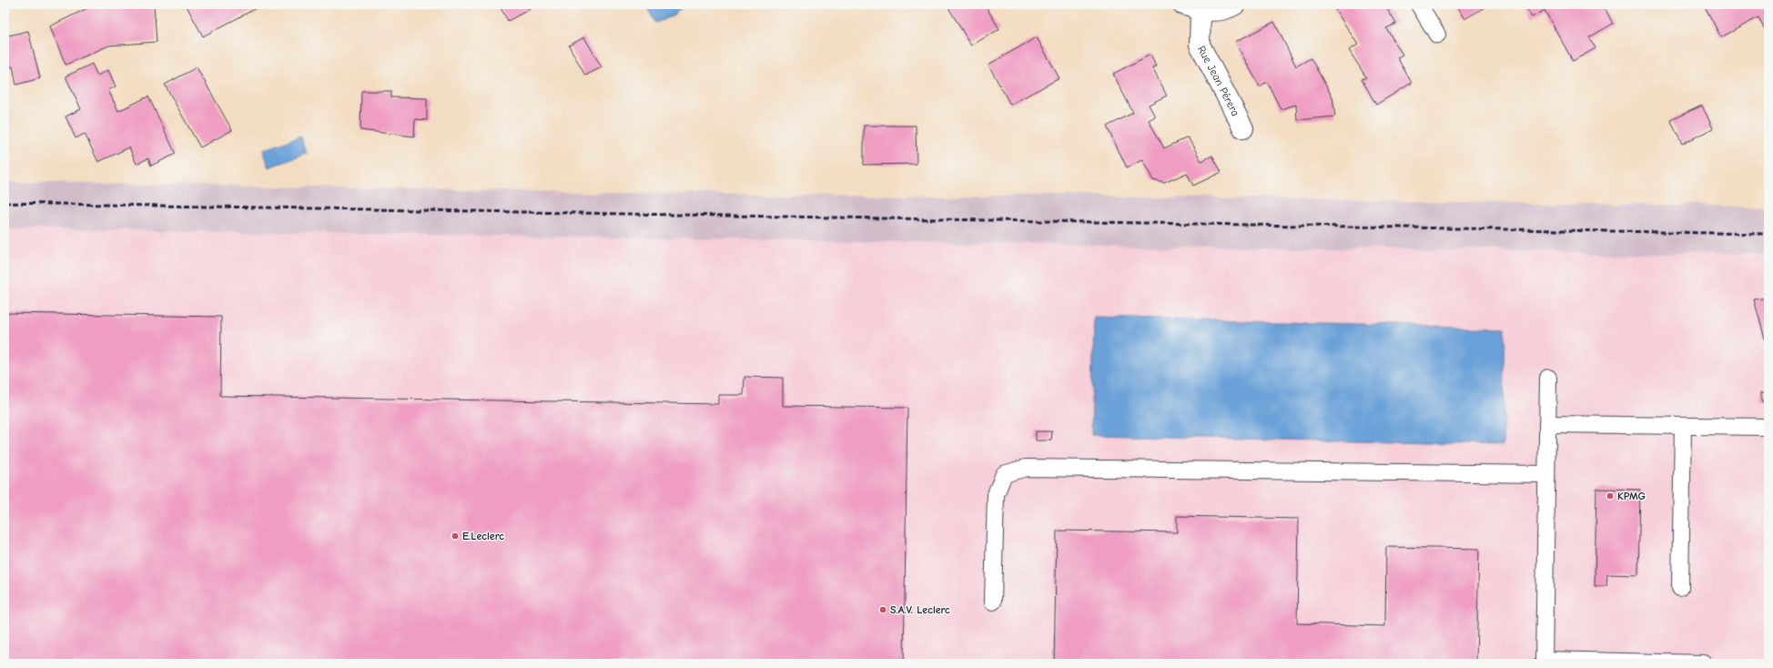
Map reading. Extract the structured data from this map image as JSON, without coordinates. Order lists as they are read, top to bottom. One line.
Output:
{"streets":{"street":["Rue Jean Pérera"]},"places":["KPMG","E.Leclerc","S.A.V. Leclerc"]}
